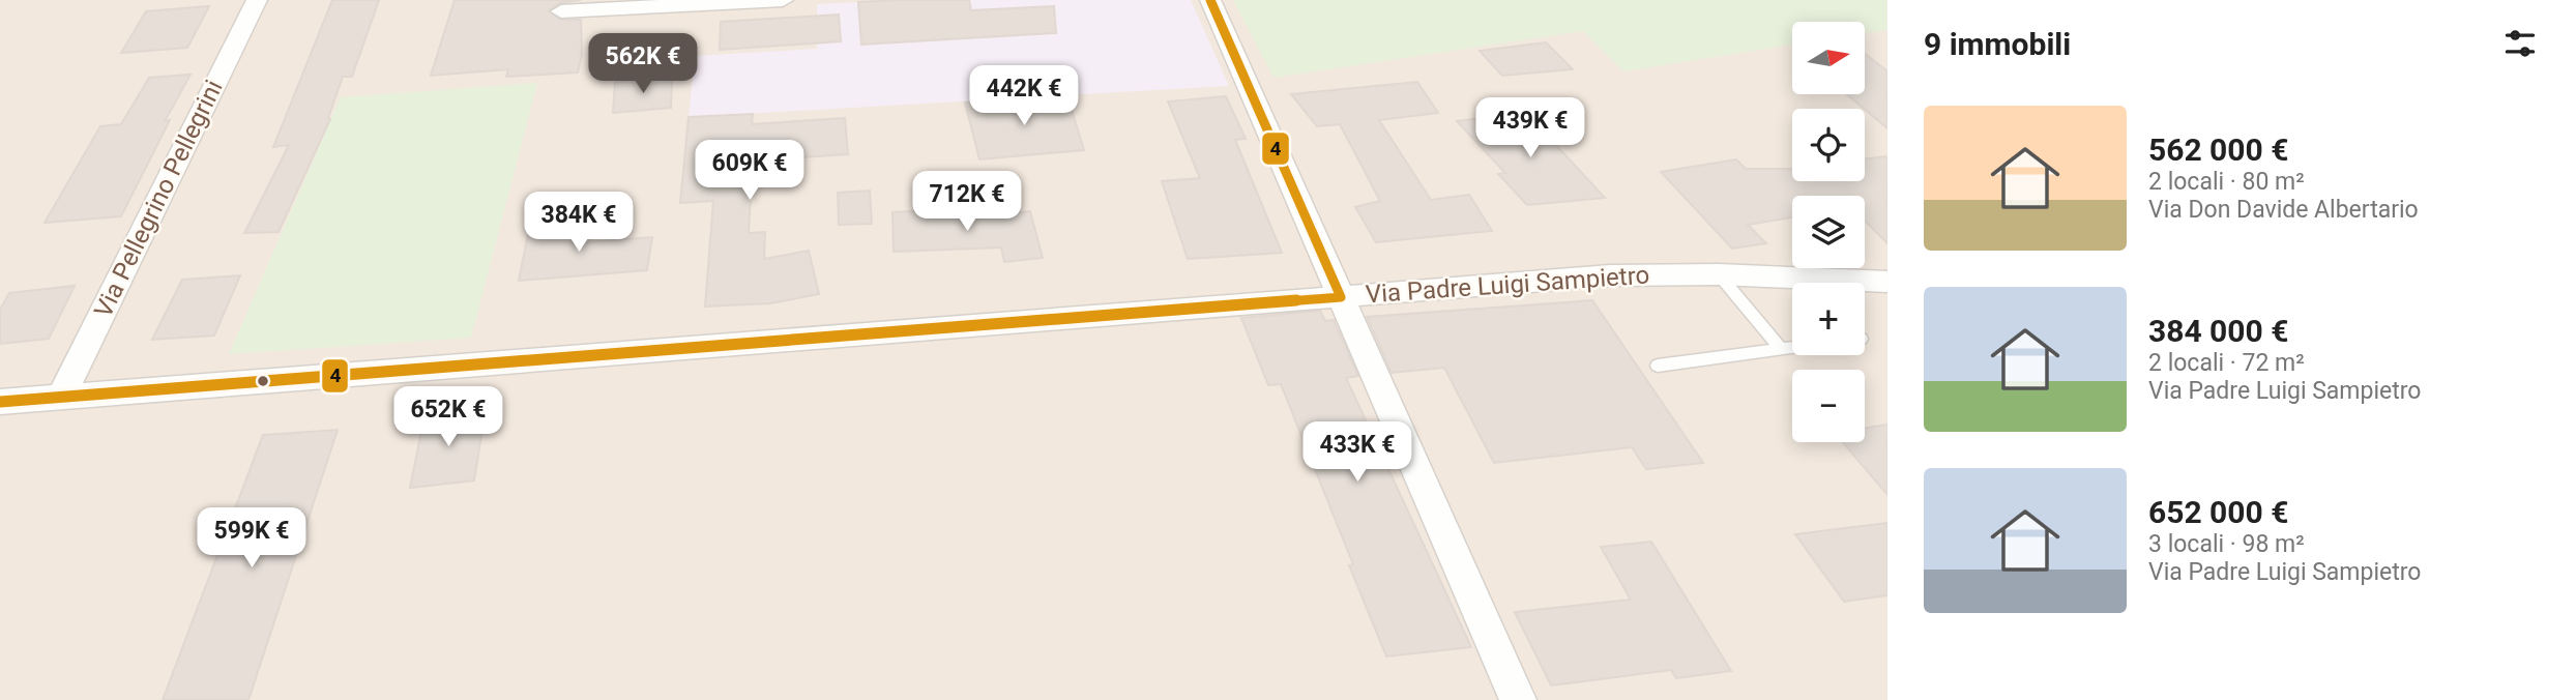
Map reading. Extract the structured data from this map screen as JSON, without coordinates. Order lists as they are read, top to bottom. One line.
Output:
{"streets":{"street":["Via Pellegrino Pellegrini","Via Padre Luigi Sampietro"]},"crossings":[["Via Pellegrino Pellegrini","Via Padre Luigi Sampietro"]],"lines":["transit line 4"],"north":"right","page":{"heading":"9 immobili","map_buttons":["+","−"],"price":["562K €","442K €","439K €","609K €","712K €","384K €","652K €","433K €","599K €"],"list":[{"name":"562 000 €","note":"2 locali · 80 m² · Via Don Davide Albertario"},{"name":"384 000 €","note":"2 locali · 72 m² · Via Padre Luigi Sampietro"},{"name":"652 000 €","note":"3 locali · 98 m² · Via Padre Luigi Sampietro"}]}}
